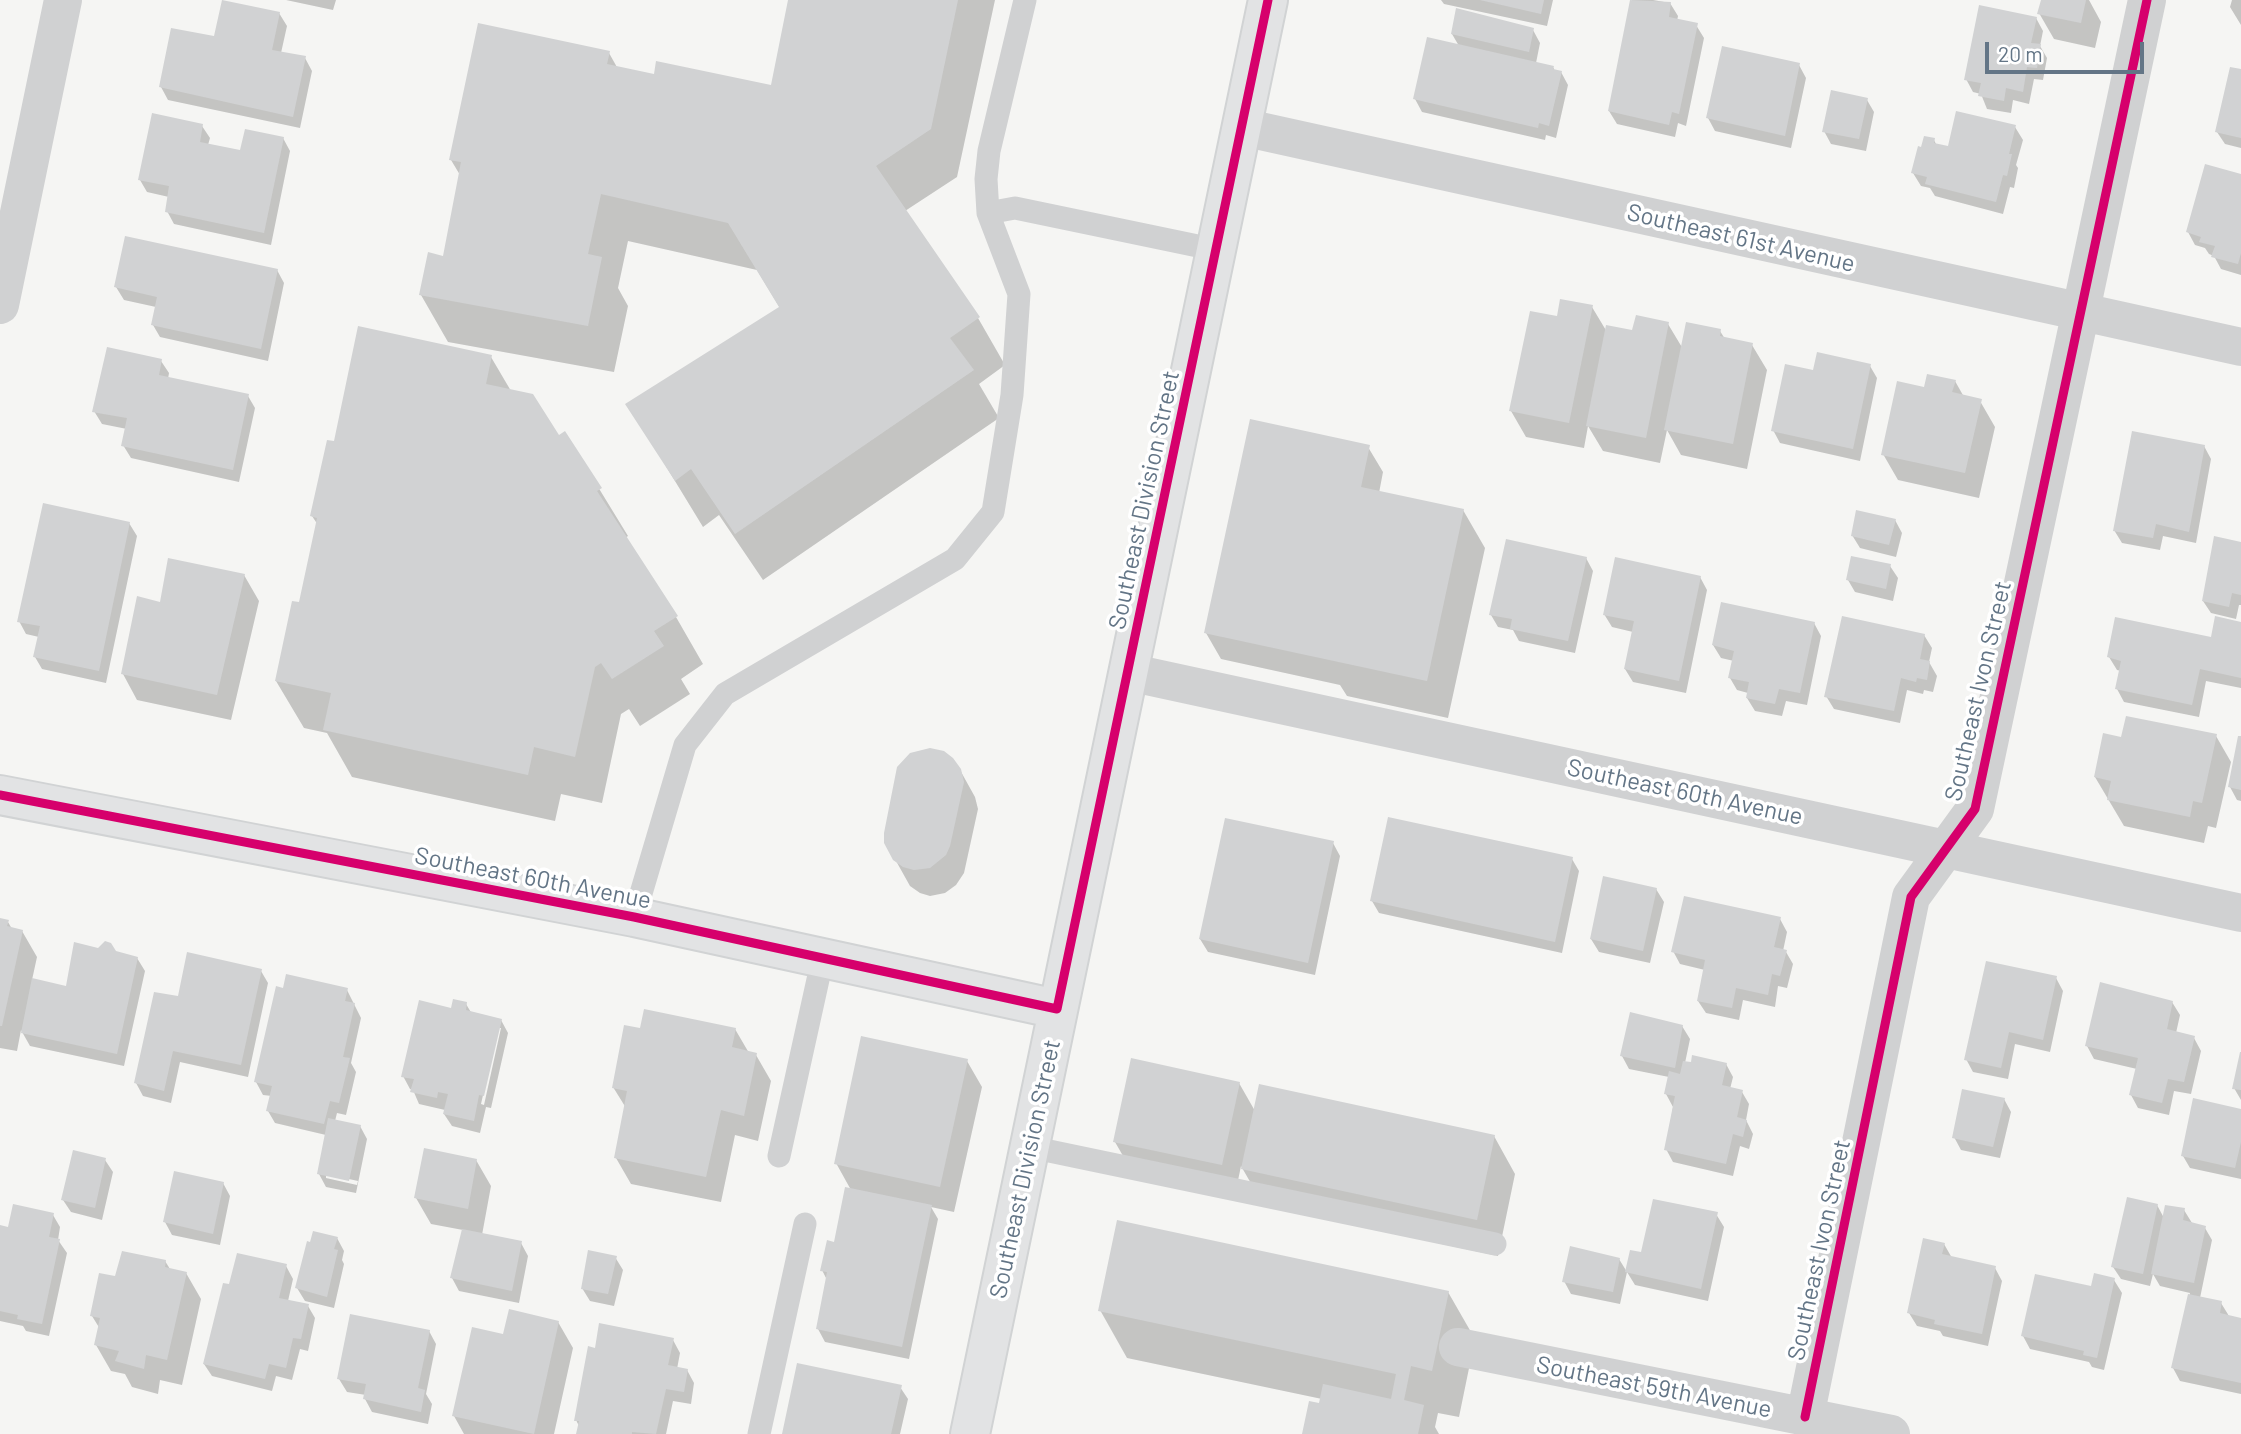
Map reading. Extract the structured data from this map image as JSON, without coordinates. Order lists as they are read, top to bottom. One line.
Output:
{"streets":{"main road":["Southeast Division Street","Southeast 60th Avenue"],"street":["Southeast 61st Avenue","Southeast Ivon Street","Southeast 59th Avenue"]},"crossings":[["Southeast 61st Avenue","Southeast Division Street"],["Southeast 61st Avenue","Southeast Ivon Street"],["Southeast Division Street","Southeast 60th Avenue"],["Southeast Ivon Street","Southeast 60th Avenue"],["Southeast Ivon Street","Southeast 59th Avenue"]],"scale_bar":"20 m"}
